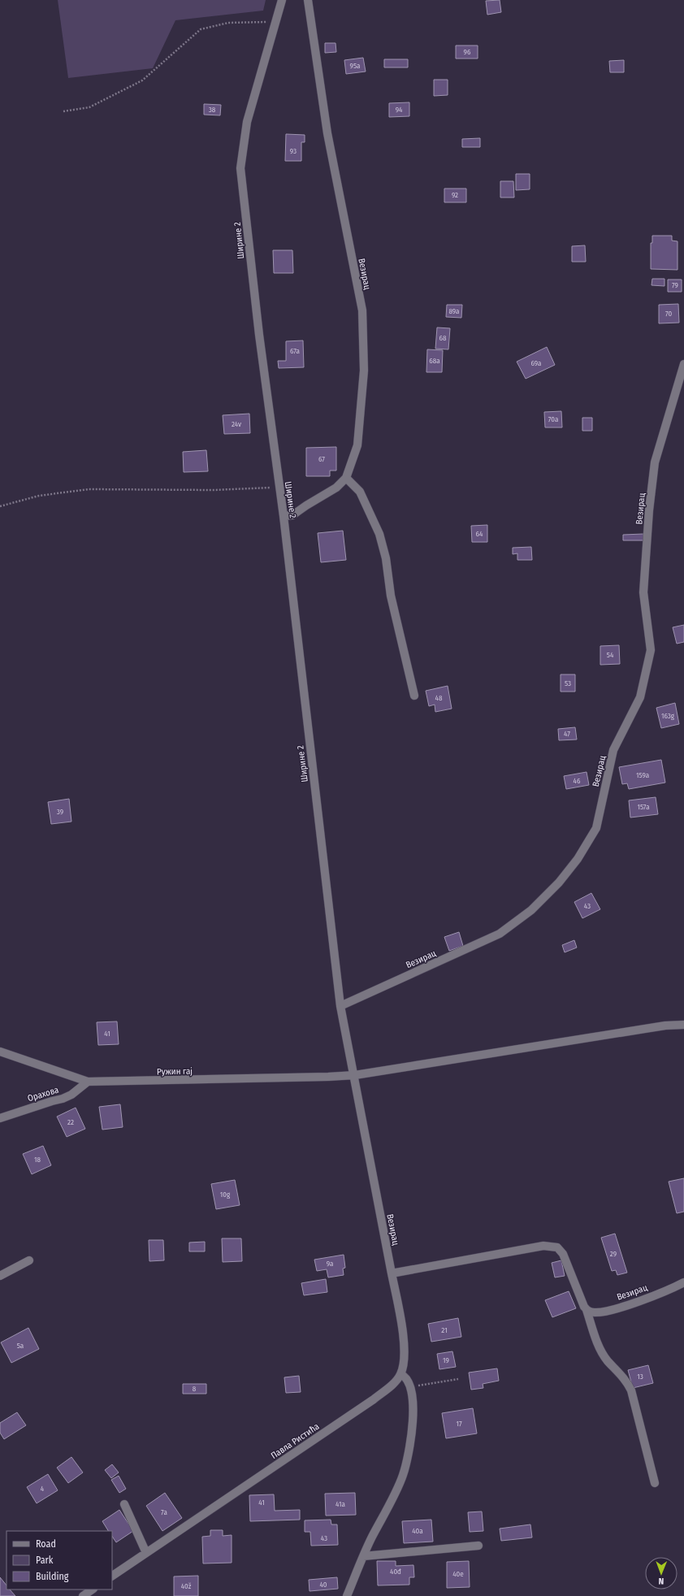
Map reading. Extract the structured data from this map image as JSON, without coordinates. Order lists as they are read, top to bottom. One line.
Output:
{"streets":{"street":["Ширине 2","Везирац","Ружин гај","Орахова","Павла Ристића"]},"crossings":[["Ширине 2","Везирац"],["Везирац","Ружин гај"],["Везирац","Павла Ристића"],["Ружин гај","Орахова"]],"house_numbers":["96","95a","38","94","93","92","79","89a","70","68","67a","68a","69a","70a","24v","67","64","54","53","48","163g","47","159a","46","157a","39","43","41","22","18","10g","29","9a","21","5a","19","13","8","17","4","41","41a","7a","40a","43","40đ","40e","40","40ž"],"legend":["Road","Park","Building"],"north":"bottom"}
